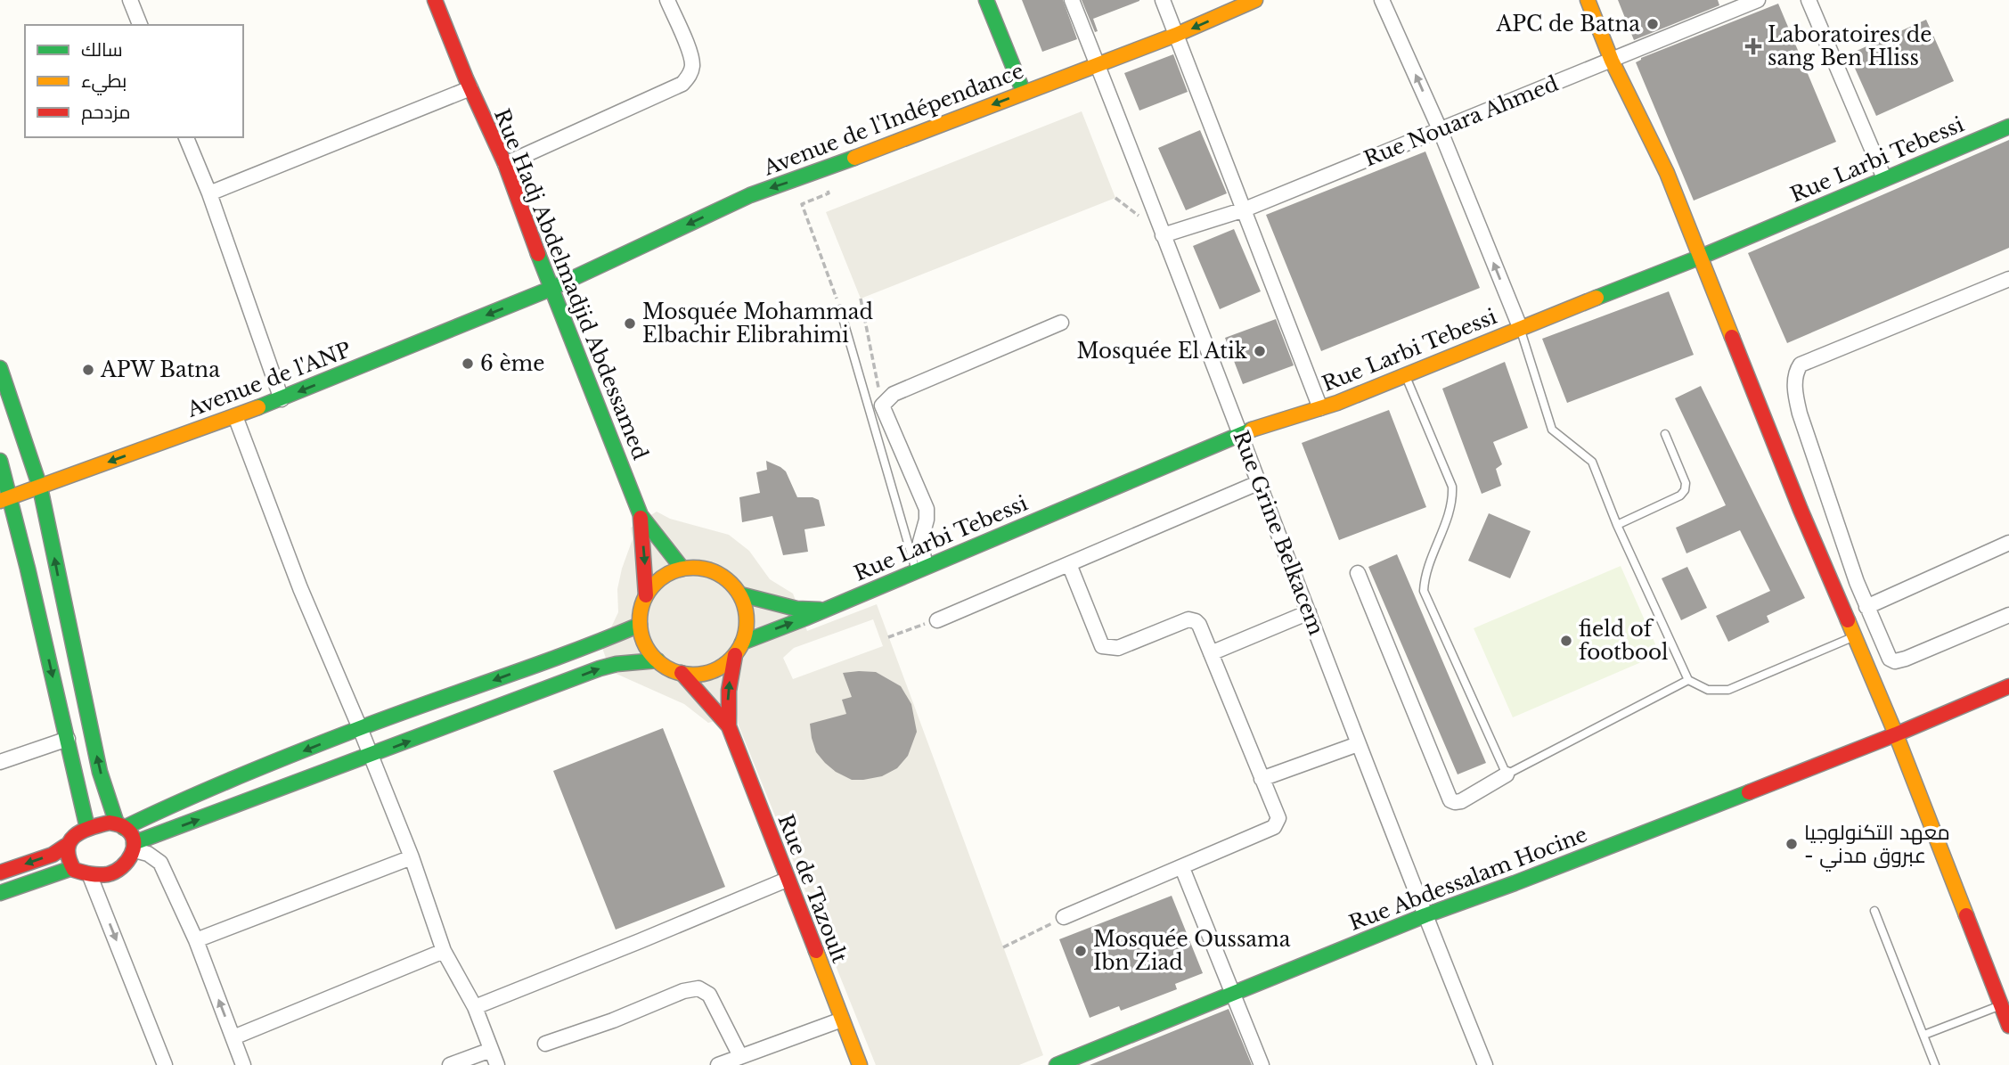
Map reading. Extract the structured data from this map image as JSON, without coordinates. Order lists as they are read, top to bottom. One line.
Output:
{"streets":{"main road":["Avenue de l'Indépendance","Rue Larbi Tebessi","Rue Hadj Abdelmadjid Abdessamed","Avenue de l'ANP","Rue Abdessalam Hocine","Rue de Tazoult"],"street":["Rue Nouara Ahmed","Rue Grine Belkacem"]},"crossings":[["Avenue de l'Indépendance","Rue Hadj Abdelmadjid Abdessamed"],["Avenue de l'Indépendance","Avenue de l'ANP"],["Avenue de l'Indépendance","Rue Grine Belkacem"],["Rue Nouara Ahmed","Rue Grine Belkacem"],["Rue Larbi Tebessi","Rue Hadj Abdelmadjid Abdessamed"],["Rue Larbi Tebessi","Rue Grine Belkacem"],["Rue Larbi Tebessi","Rue de Tazoult"],["Rue Hadj Abdelmadjid Abdessamed","Avenue de l'ANP"],["Rue Hadj Abdelmadjid Abdessamed","Rue de Tazoult"],["Rue Grine Belkacem","Rue Abdessalam Hocine"]],"one_way":["Avenue de l'Indépendance","Avenue de l'ANP"],"places":{"other":["APC de Batna","Mosquée Mohammad Elbachir Elibrahimi","Mosquée El Atik","6 ème","APW Batna","field of footbool","معهد التكنولوجيا - عبروق مدني","Mosquée Oussama Ibn Ziad"],"health":["Laboratoires de sang Ben Hliss"]},"legend":["سالك","بطيء","مزدحم"]}
